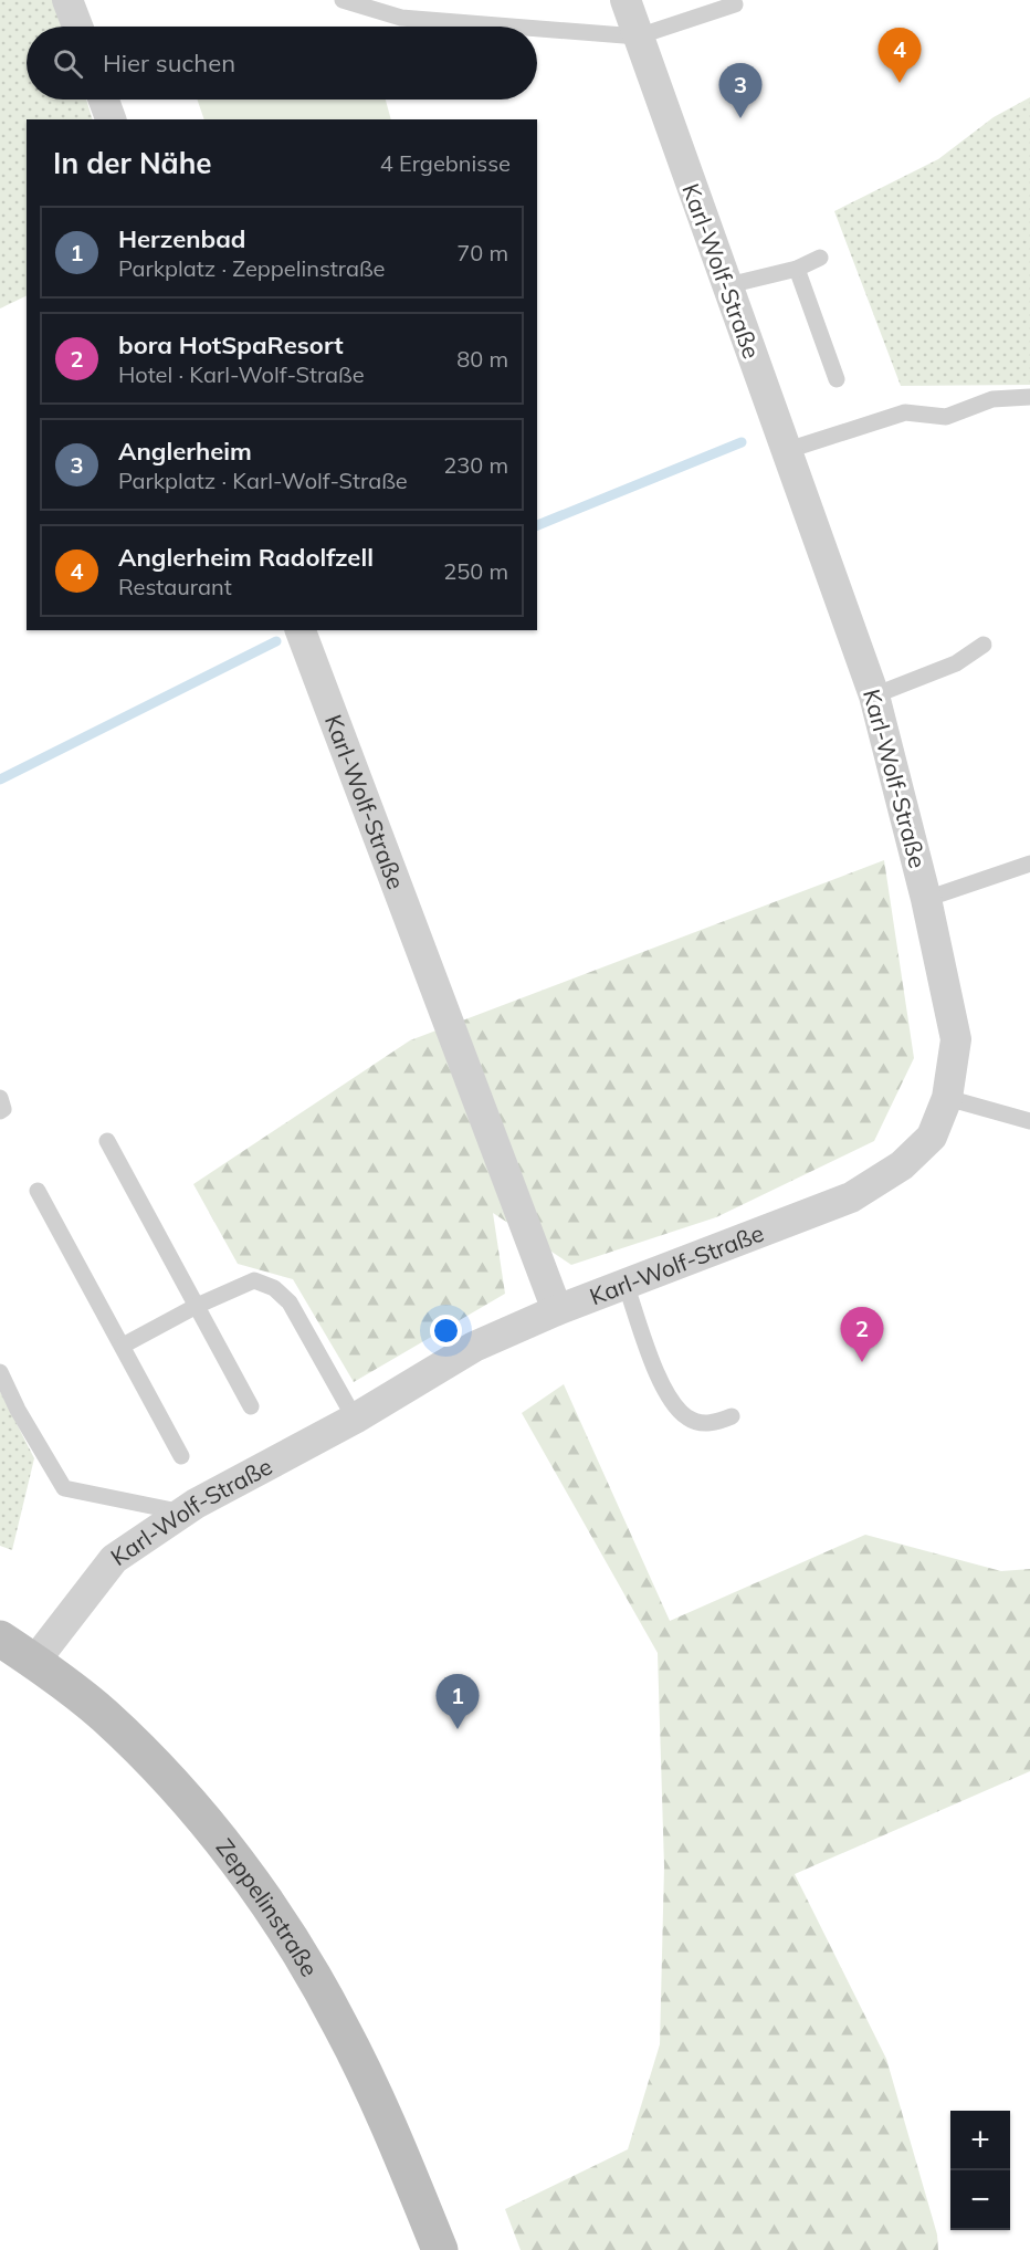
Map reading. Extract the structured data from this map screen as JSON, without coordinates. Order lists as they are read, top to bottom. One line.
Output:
{"streets":{"main road":["Zeppelinstraße"],"street":["Karl-Wolf-Straße"]},"crossings":[["Karl-Wolf-Straße","Zeppelinstraße"]],"page":{"search":"Hier suchen","pins":["4","3","2","1"],"heading":["In der Nähe","4 Ergebnisse"],"list":[{"mark":"1","name":"Herzenbad","note":"Parkplatz · Zeppelinstraße","value":"70 m"},{"mark":"2","name":"bora HotSpaResort","note":"Hotel · Karl-Wolf-Straße","value":"80 m"},{"mark":"3","name":"Anglerheim","note":"Parkplatz · Karl-Wolf-Straße","value":"230 m"},{"mark":"4","name":"Anglerheim Radolfzell","note":"Restaurant","value":"250 m"}],"map_buttons":["+","−"]}}
